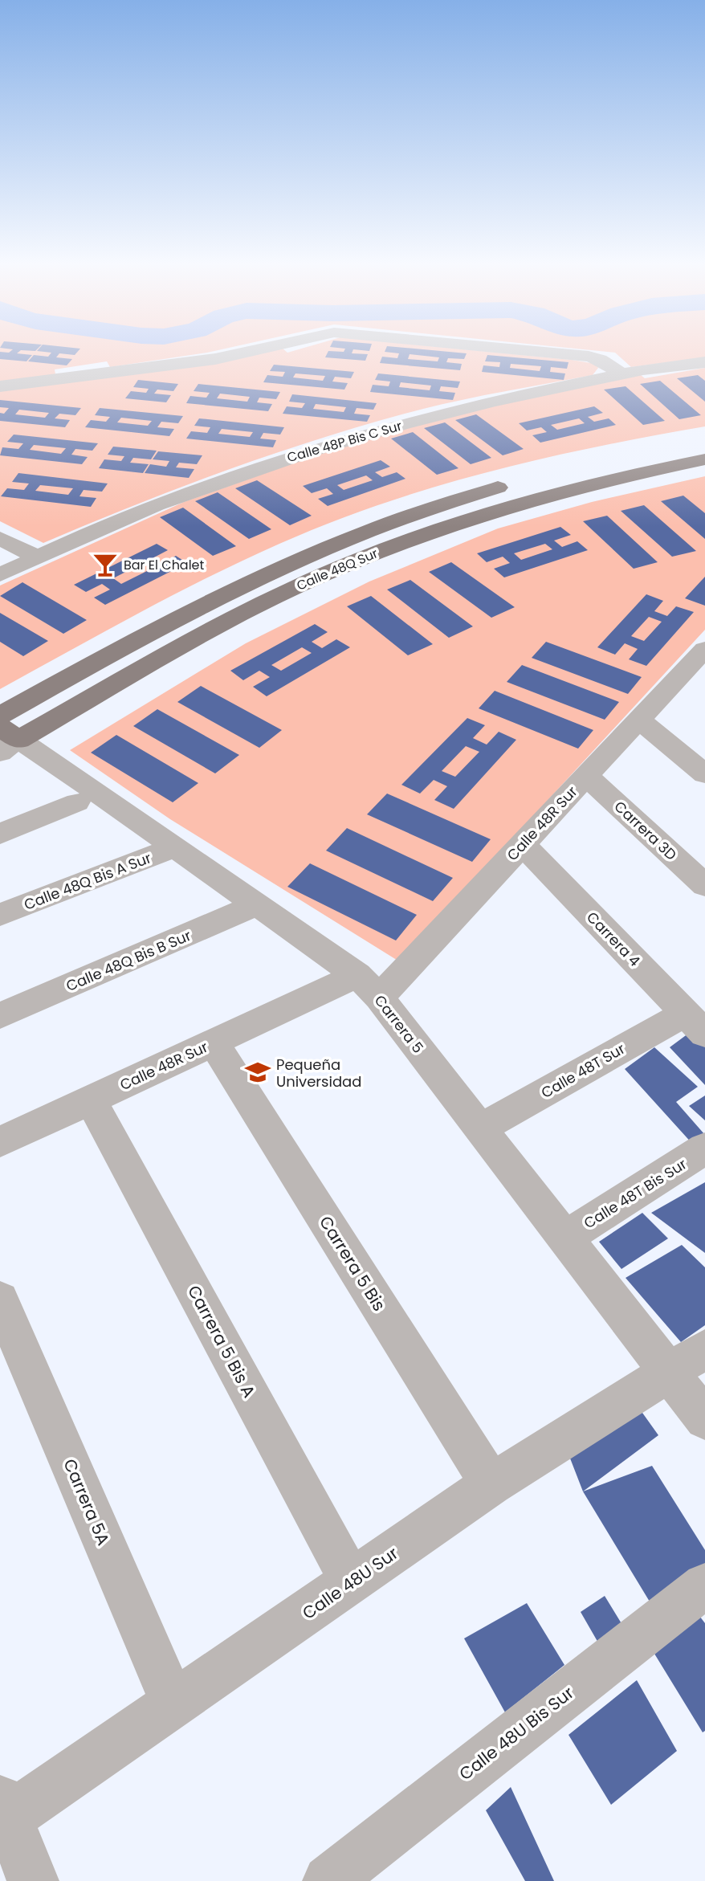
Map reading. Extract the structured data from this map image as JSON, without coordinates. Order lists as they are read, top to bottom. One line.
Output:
{"streets":{"main road":["Calle 48Q Sur"],"street":["Calle 48P Bis C Sur","Calle 48R Sur","Carrera 3D","Calle 48Q Bis A Sur","Carrera 4","Calle 48Q Bis B Sur","Carrera 5","Calle 48T Sur","Calle 48T Bis Sur","Carrera 5 Bis","Carrera 5 Bis A","Carrera 5A","Calle 48U Sur","Calle 48U Bis Sur"]},"crossings":[["Calle 48Q Sur","Carrera 5"],["Calle 48R Sur","Carrera 3D"],["Calle 48R Sur","Carrera 4"],["Calle 48R Sur","Carrera 5"],["Calle 48R Sur","Carrera 5 Bis"],["Calle 48R Sur","Carrera 5 Bis A"],["Calle 48Q Bis A Sur","Carrera 5"],["Carrera 4","Calle 48T Sur"],["Calle 48Q Bis B Sur","Carrera 5"],["Carrera 5","Calle 48T Sur"],["Carrera 5","Calle 48T Bis Sur"],["Carrera 5","Calle 48U Sur"],["Carrera 5 Bis","Calle 48U Sur"],["Carrera 5 Bis A","Calle 48U Sur"],["Carrera 5A","Calle 48U Sur"]],"places":{"bar":["Bar El Chalet"],"school or university":["Pequeña Universidad"]}}
